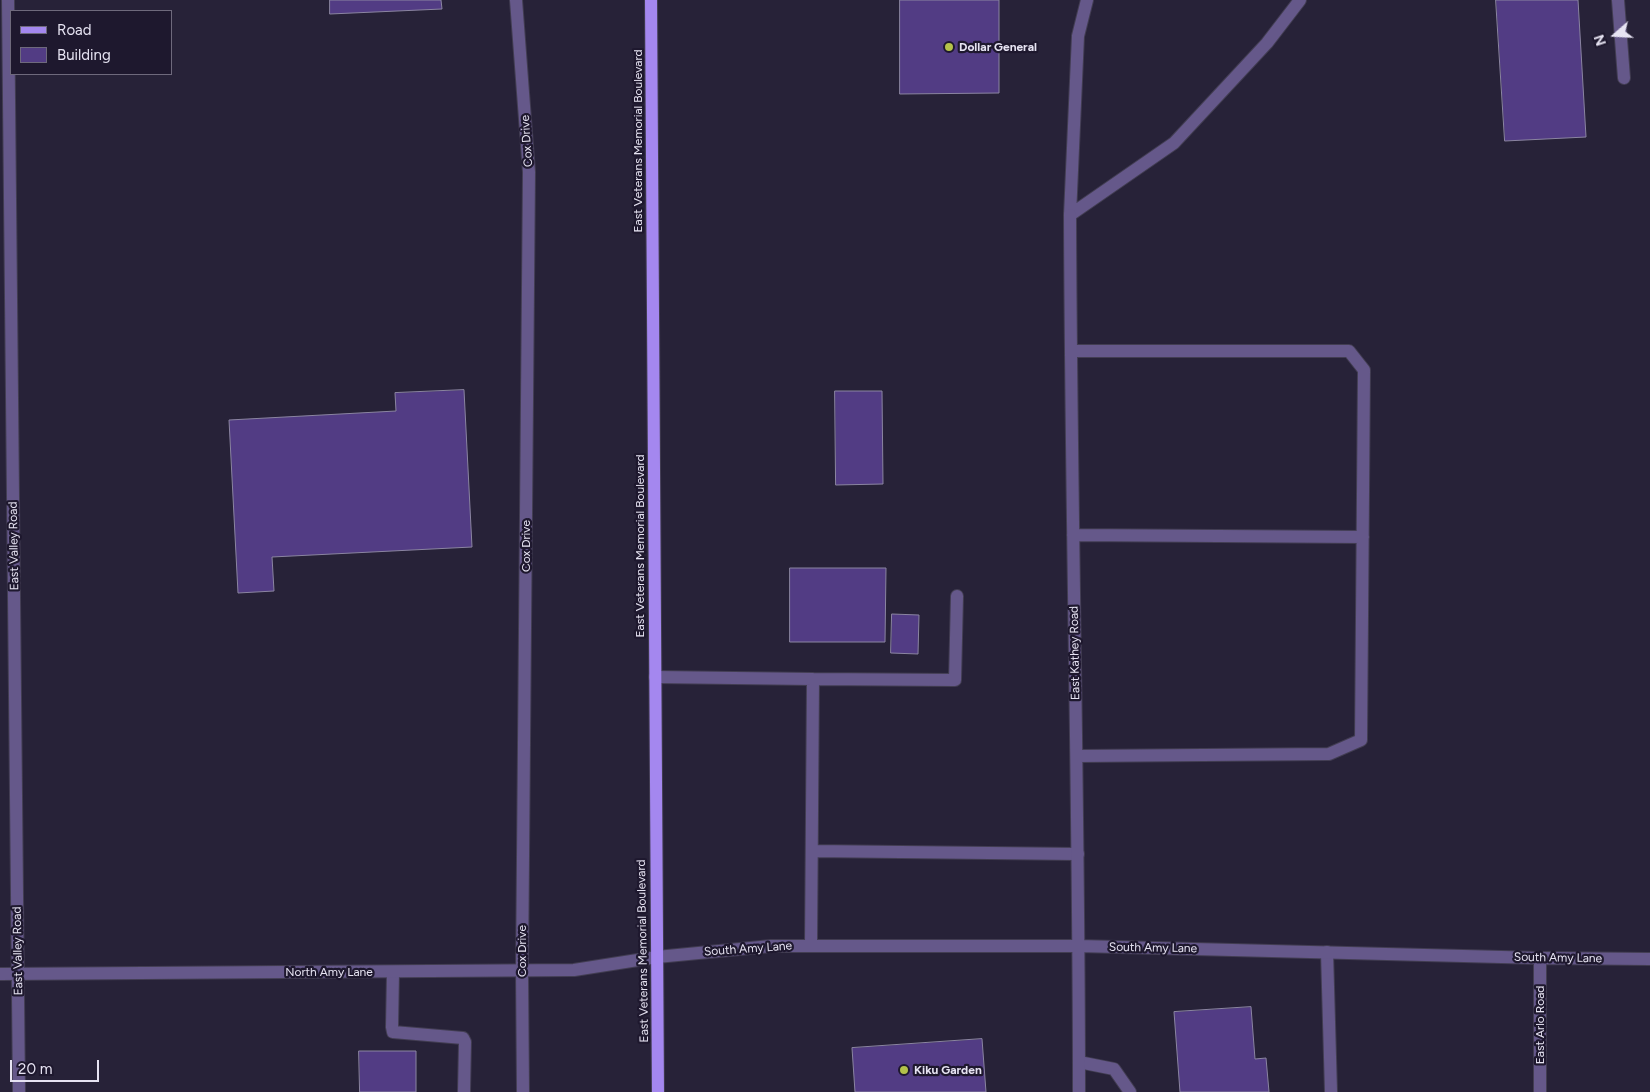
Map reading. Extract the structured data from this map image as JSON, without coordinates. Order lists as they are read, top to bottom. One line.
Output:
{"streets":{"main road":["East Veterans Memorial Boulevard"],"street":["Cox Drive","East Valley Road","East Kathey Road","South Amy Lane","North Amy Lane","East Arlo Road"]},"crossings":[["Cox Drive","North Amy Lane"],["East Veterans Memorial Boulevard","South Amy Lane"],["East Veterans Memorial Boulevard","North Amy Lane"],["East Valley Road","North Amy Lane"],["East Kathey Road","South Amy Lane"],["South Amy Lane","North Amy Lane"],["South Amy Lane","East Arlo Road"]],"places":["Dollar General","Kiku Garden"],"legend":["Road","Building"],"scale_bar":"20 m","north":"left"}
